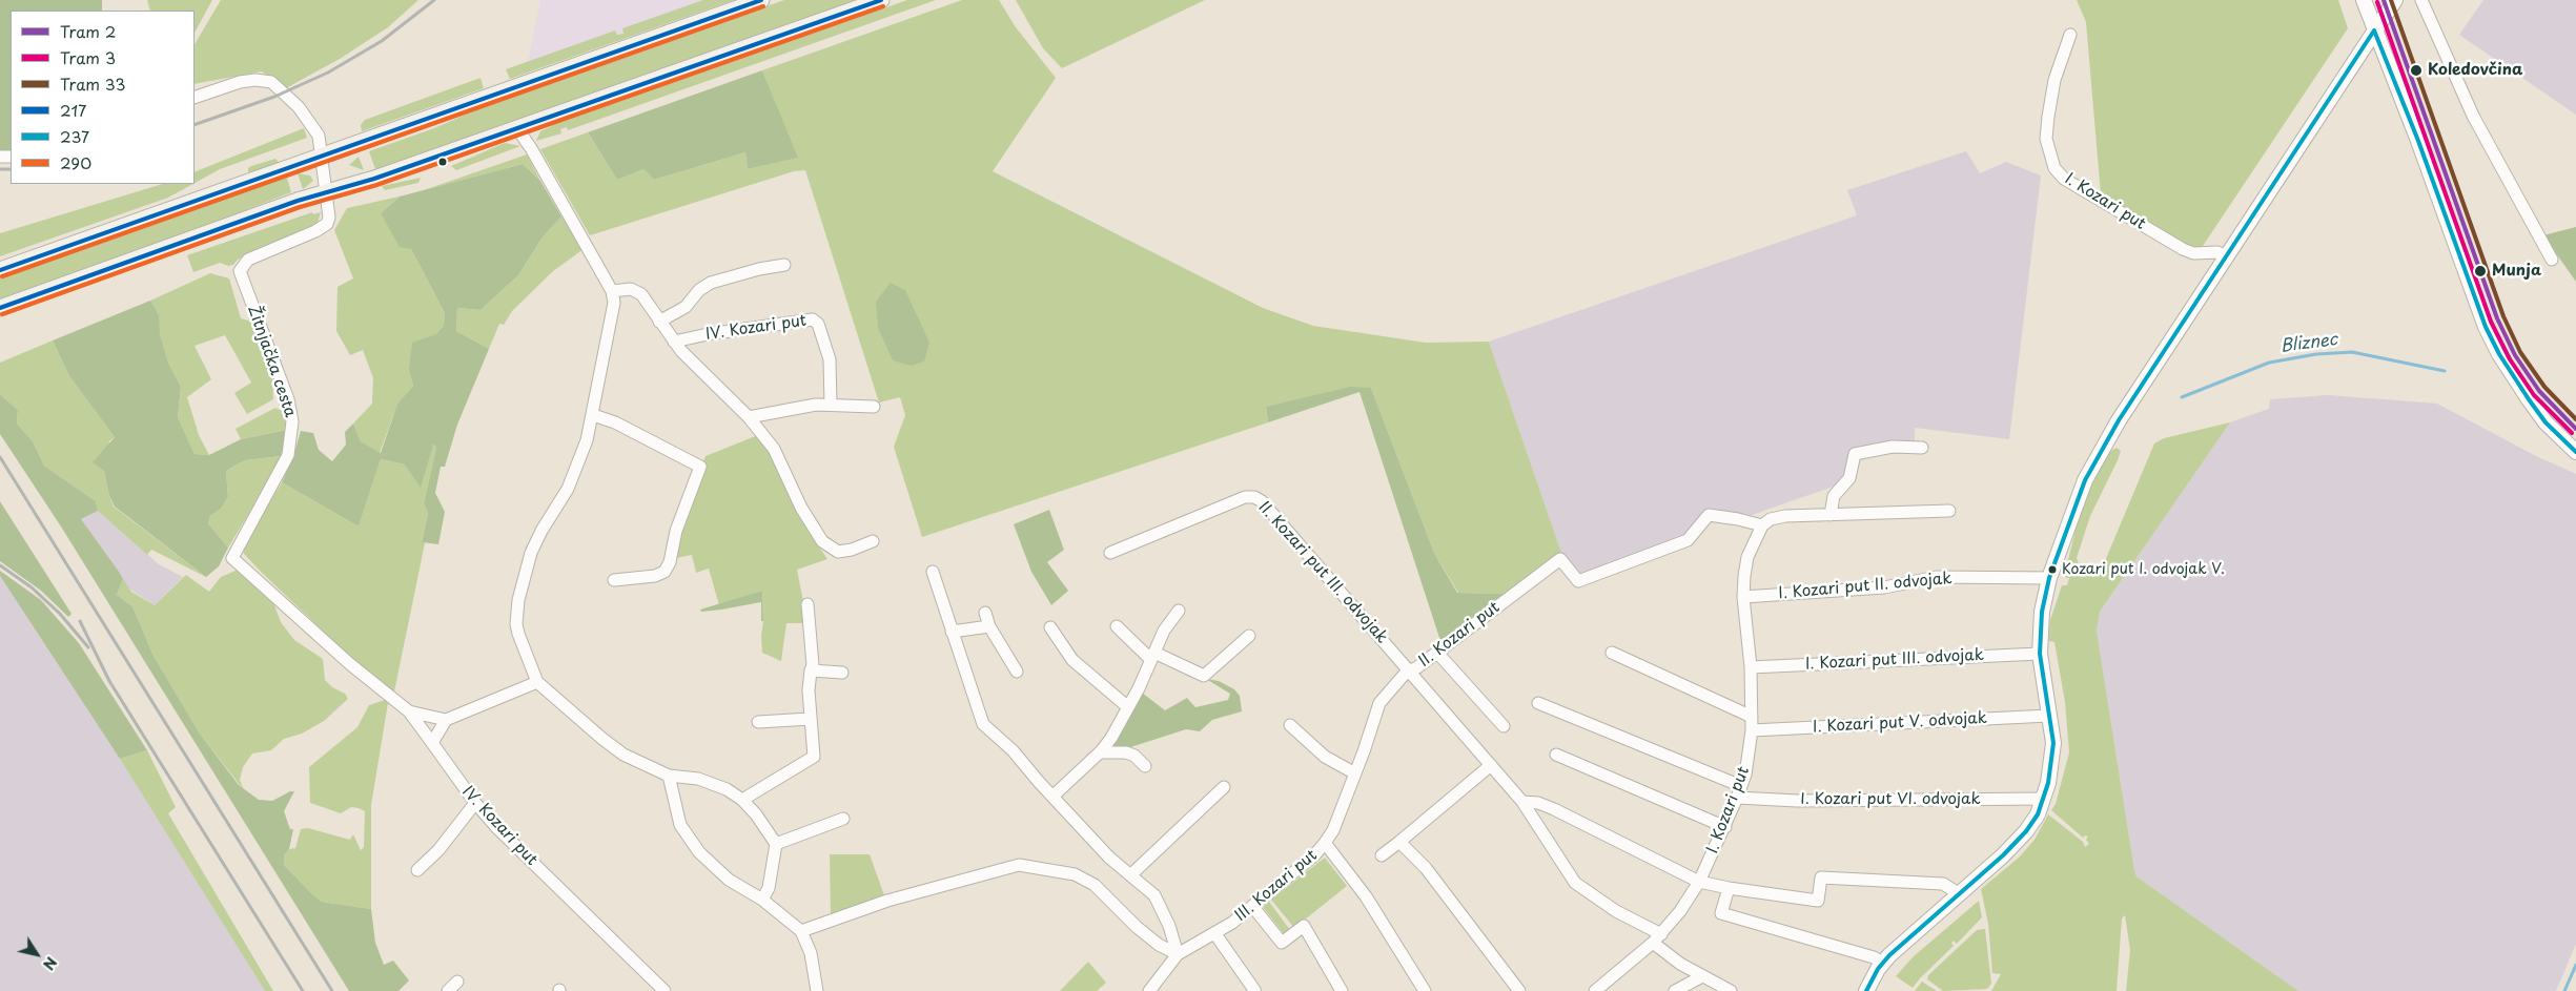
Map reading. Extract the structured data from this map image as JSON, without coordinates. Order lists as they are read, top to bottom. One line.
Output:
{"streets":{"street":["I. Kozari put","IV. Kozari put","Žitnjačka cesta","II. Kozari put III. odvojak","I. Kozari put II. odvojak","II. Kozari put","I. Kozari put III. odvojak","I. Kozari put V. odvojak","I. Kozari put VI. odvojak","III. Kozari put"]},"crossings":[["I. Kozari put","I. Kozari put II. odvojak"],["I. Kozari put","II. Kozari put"],["I. Kozari put","I. Kozari put III. odvojak"],["I. Kozari put","I. Kozari put V. odvojak"],["I. Kozari put","I. Kozari put VI. odvojak"],["IV. Kozari put","Žitnjačka cesta"],["II. Kozari put III. odvojak","II. Kozari put"],["II. Kozari put III. odvojak","III. Kozari put"],["II. Kozari put","III. Kozari put"]],"water":["Bliznec"],"places":["Koledovčina","Munja","Kozari put I. odvojak V."],"lines":["tram line 2","tram line 33","transit line 217","tram line 3","transit line 290","transit line 237"],"legend":["Tram 2","Tram 3","Tram 33","217","237","290"],"north":"bottom right"}
